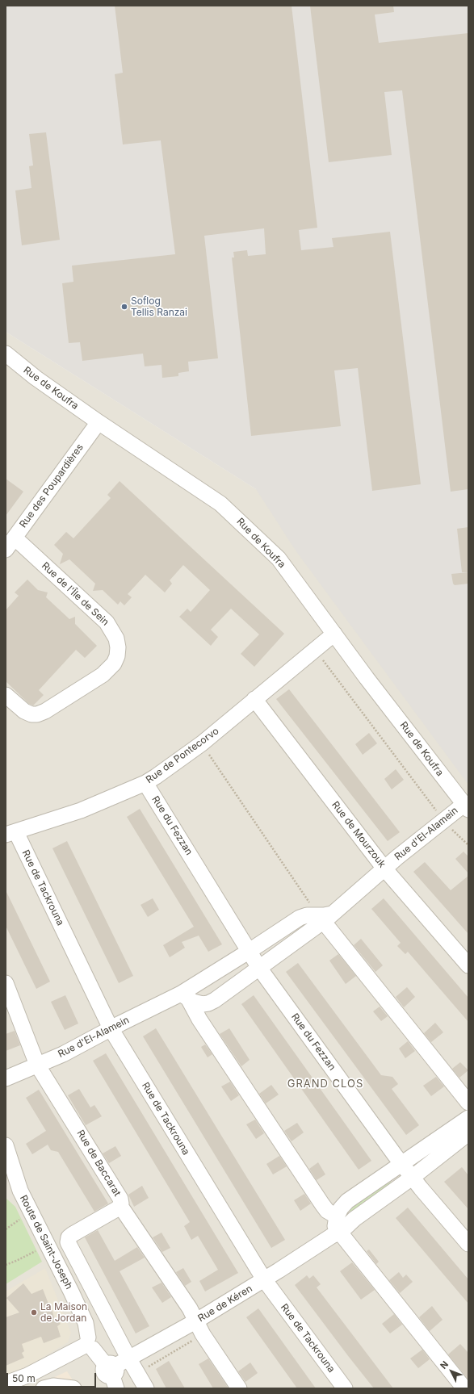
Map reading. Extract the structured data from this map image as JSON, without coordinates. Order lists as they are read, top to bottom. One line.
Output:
{"streets":{"street":["Rue de Koufra","Rue des Poupardières","Rue de l'Île de Sein","Rue de Pontecorvo","Rue du Fezzan","Rue d'El-Alamein","Rue de Mourzouk","Rue de Tackrouna","Rue de Baccarat","Route de Saint-Joseph","Rue de Kéren"]},"crossings":[["Rue de Koufra","Rue des Poupardières"],["Rue de Koufra","Rue de Pontecorvo"],["Rue de Koufra","Rue d'El-Alamein"],["Rue des Poupardières","Rue de l'Île de Sein"],["Rue de Pontecorvo","Rue du Fezzan"],["Rue de Pontecorvo","Rue de Mourzouk"],["Rue de Pontecorvo","Rue de Tackrouna"],["Rue du Fezzan","Rue d'El-Alamein"],["Rue d'El-Alamein","Rue de Mourzouk"],["Rue d'El-Alamein","Rue de Tackrouna"],["Rue d'El-Alamein","Rue de Baccarat"],["Rue de Tackrouna","Rue de Kéren"],["Rue de Baccarat","Route de Saint-Joseph"],["Rue de Baccarat","Rue de Kéren"],["Route de Saint-Joseph","Rue de Kéren"]],"districts":["GRAND CLOS"],"places":["Soflog Tellis Ranzai","La Maison de Jordan"],"scale_bar":"50 m","north":"top left"}
